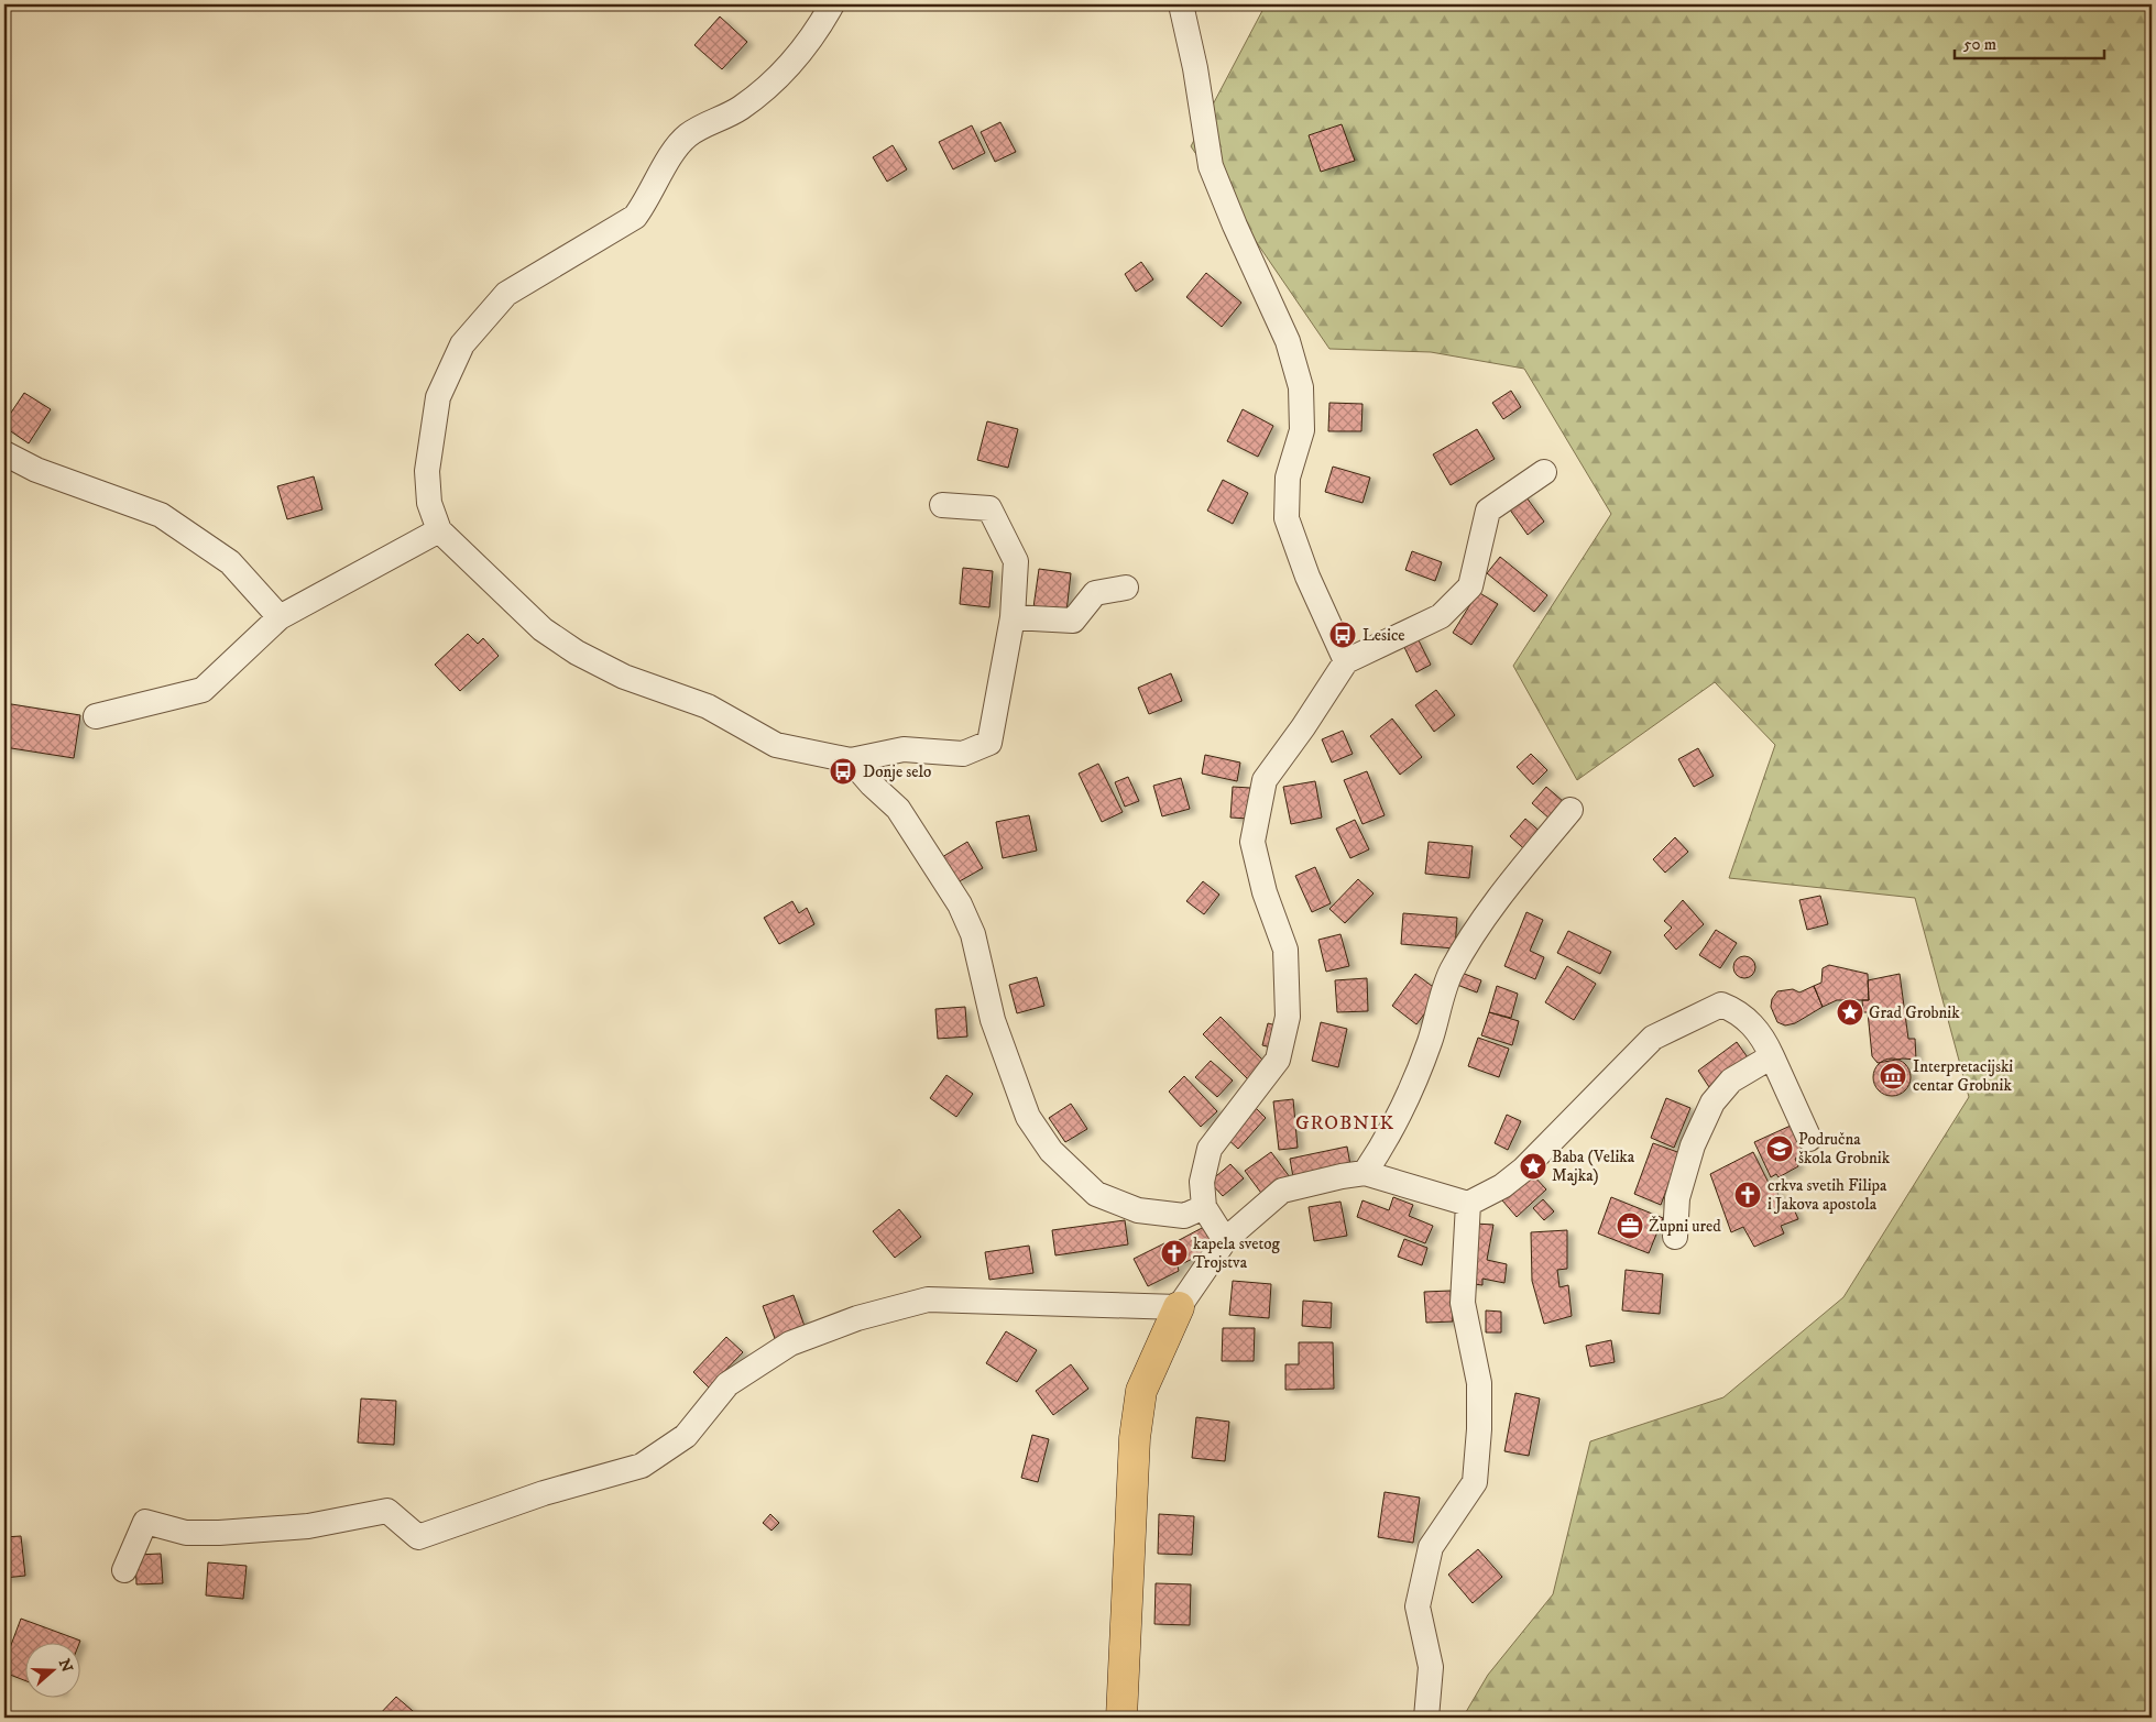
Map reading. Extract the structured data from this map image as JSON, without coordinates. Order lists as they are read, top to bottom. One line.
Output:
{"districts":["GROBNIK"],"places":{"bus stop":["Lesice","Donje selo"],"place":["Grad Grobnik","Baba (Velika Majka)"],"museum":["Interpretacijski centar Grobnik"],"school or university":["Područna škola Grobnik"],"church":["crkva svetih Filipa i Jakova apostola","kapela svetog Trojstva"],"office":["Župni ured"]},"scale_bar":"50 m","north":"right"}
